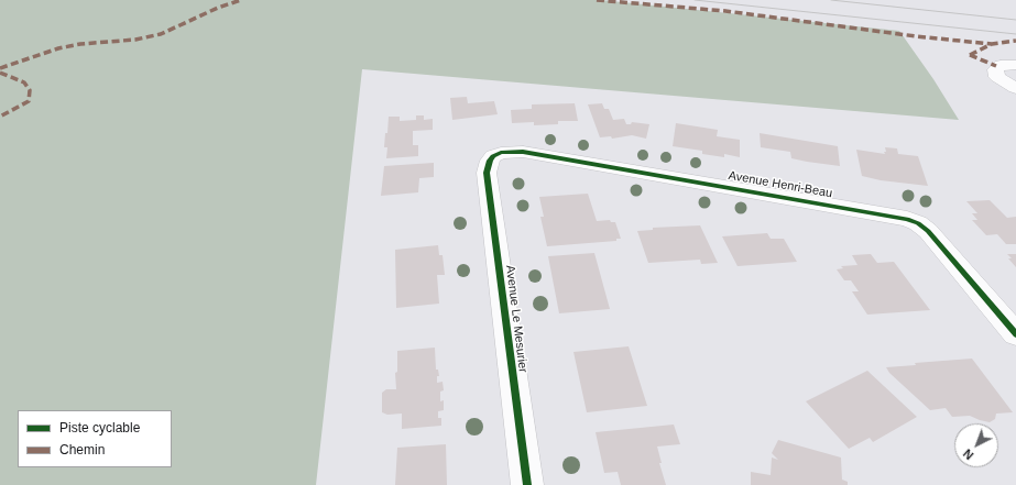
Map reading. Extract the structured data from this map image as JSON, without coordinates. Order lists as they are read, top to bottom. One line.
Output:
{"streets":{"street":["Avenue Henri-Beau","Avenue Le Mesurier"]},"crossings":[["Avenue Henri-Beau","Avenue Le Mesurier"]],"legend":["Piste cyclable","Chemin"],"north":"bottom left"}
